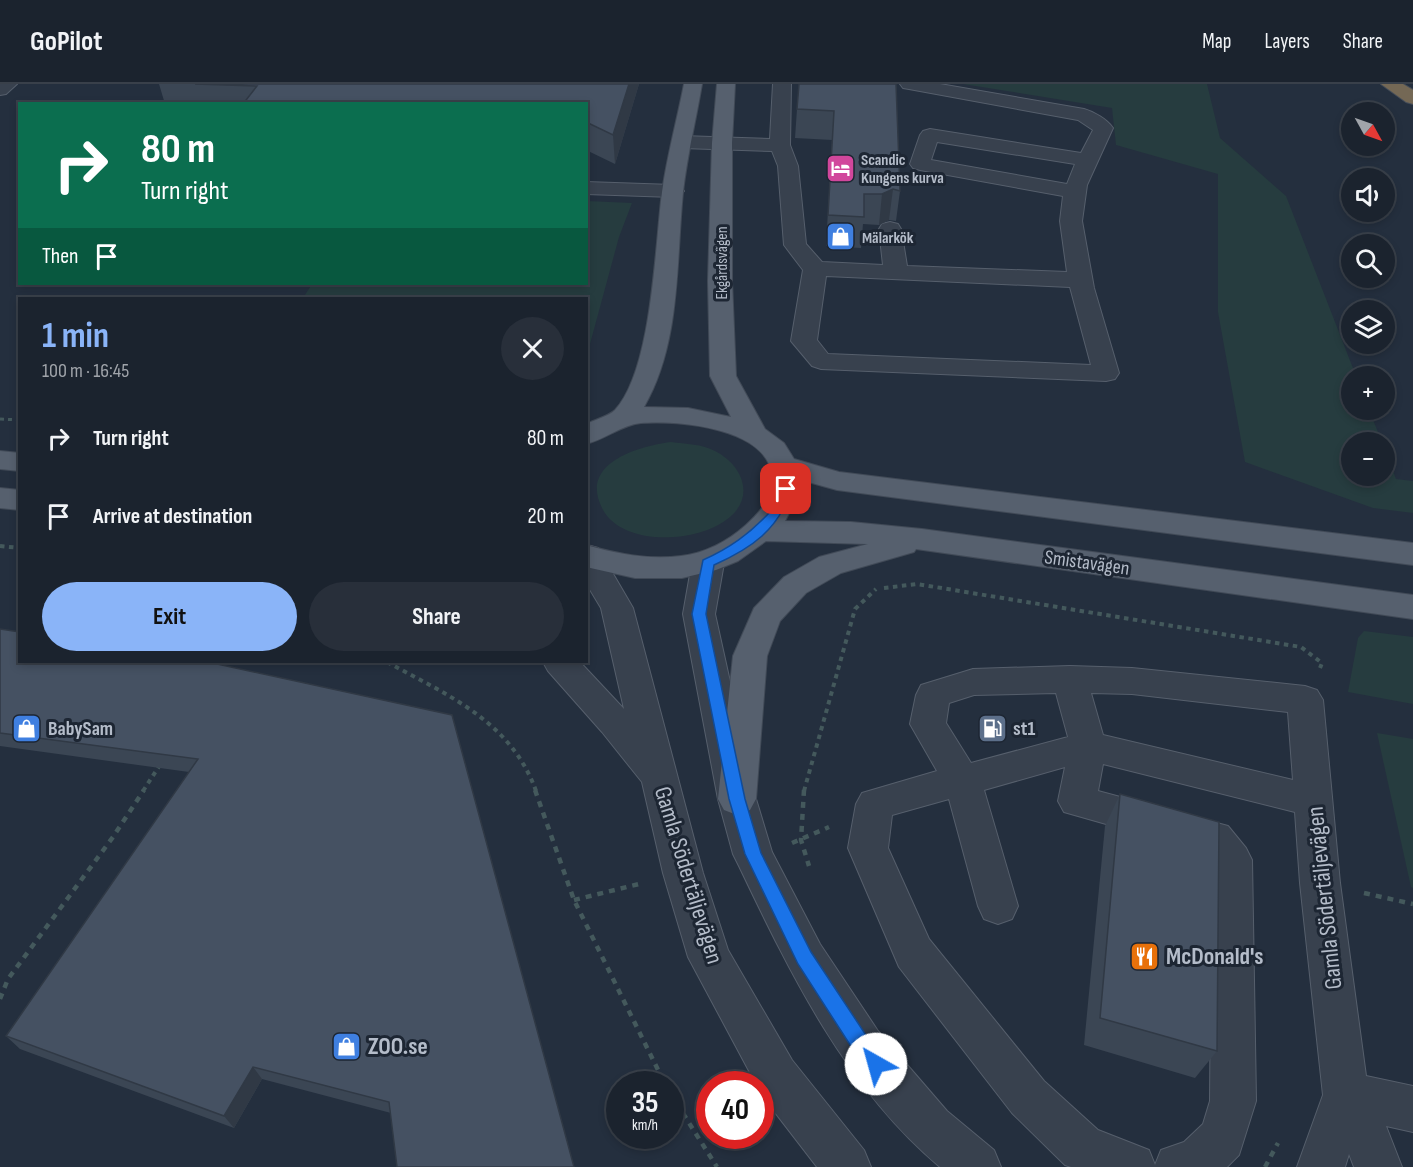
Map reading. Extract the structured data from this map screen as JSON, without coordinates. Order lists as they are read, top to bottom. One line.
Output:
{"streets":{"main road":["Ekgårdsvägen","Smistavägen"],"street":["Gamla Södertäljevägen"]},"places":{"hotel":["Scandic Kungens kurva"],"shop":["Mälarkök","BabySam","ZOO.se"],"fuel station":["st1"],"restaurant":["McDonald's"]},"north":"bottom right","page":{"header":"GoPilot","nav":["Map","Layers","Share"],"map_buttons":["+","−"],"turn":["80 m","Turn right"],"then":"Then","heading":["1 min","100 m · 16:45"],"list":[{"name":"Turn right","value":"80 m"},{"name":"Arrive at destination","value":"20 m"}],"buttons":["Exit","Share"],"speed":"35 km/h","limit":"40"}}
